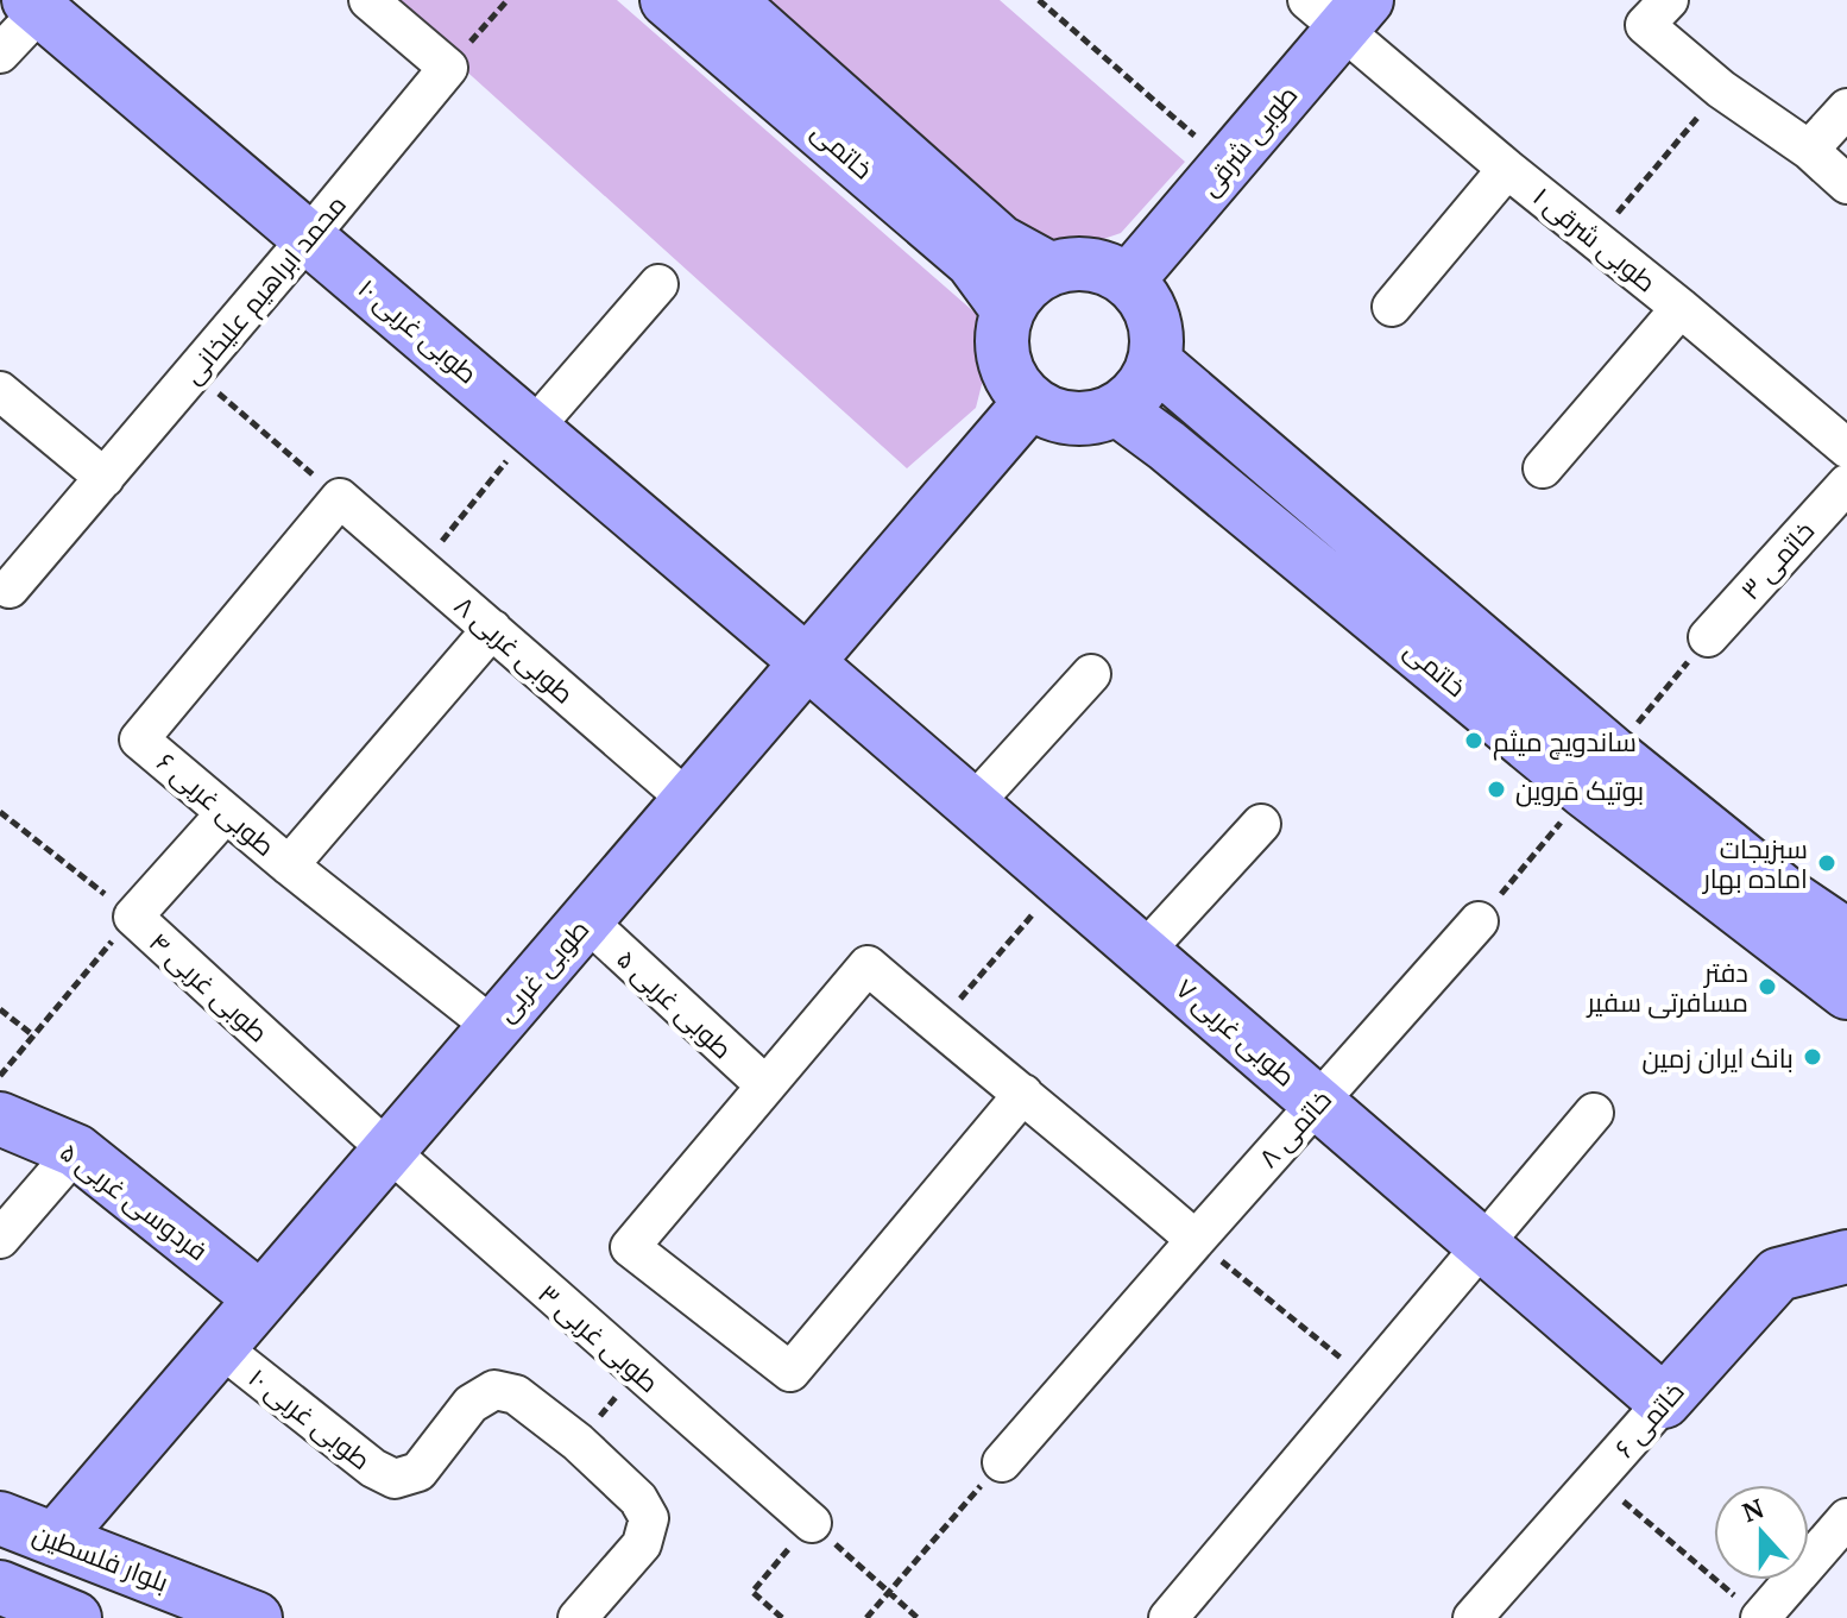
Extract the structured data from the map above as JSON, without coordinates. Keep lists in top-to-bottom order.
{
  "streets": {
    "street": [
      "طوبی شرقی",
      "خاتمی",
      "طوبی شرقی ۱",
      "محمد ابراهیم علیخانی",
      "طوبی غربی ۱۰",
      "خاتمی ۳",
      "طوبی غربی ۸",
      "طوبی غربی ۶",
      "طوبی غربی",
      "طوبی غربی ۴",
      "طوبی غربی ۵",
      "طوبی غربی ۷",
      "خاتمی ۸",
      "فردوسی غربی ۵",
      "طوبی غربی ۳",
      "خاتمی ۶",
      "بلوار فلسطین"
    ]
  },
  "crossings": [
    ["طوبی شرقی", "خاتمی"],
    ["طوبی شرقی", "طوبی شرقی ۱"],
    ["طوبی شرقی", "طوبی غربی"],
    ["خاتمی", "طوبی غربی"],
    ["محمد ابراهیم علیخانی", "طوبی غربی ۱۰"],
    ["طوبی غربی ۱۰", "طوبی غربی"],
    ["طوبی غربی ۱۰", "طوبی غربی ۷"],
    ["طوبی غربی ۸", "طوبی غربی ۶"],
    ["طوبی غربی ۸", "طوبی غربی"],
    ["طوبی غربی ۶", "طوبی غربی"],
    ["طوبی غربی ۶", "طوبی غربی ۴"],
    ["طوبی غربی", "طوبی غربی ۴"],
    ["طوبی غربی", "طوبی غربی ۵"],
    ["طوبی غربی", "طوبی غربی ۷"],
    ["طوبی غربی", "فردوسی غربی ۵"],
    ["طوبی غربی", "طوبی غربی ۳"],
    ["طوبی غربی", "بلوار فلسطین"],
    ["طوبی غربی ۴", "طوبی غربی ۳"],
    ["طوبی غربی ۷", "خاتمی ۸"],
    ["طوبی غربی ۷", "خاتمی ۶"]
  ],
  "places": [
    "ساندویچ میثم",
    "بوتیک مَروین",
    "سبزیجات اماده بهار",
    "دفتر مسافرتی سفیر",
    "بانک ایران زمین"
  ],
  "north": "top"
}
